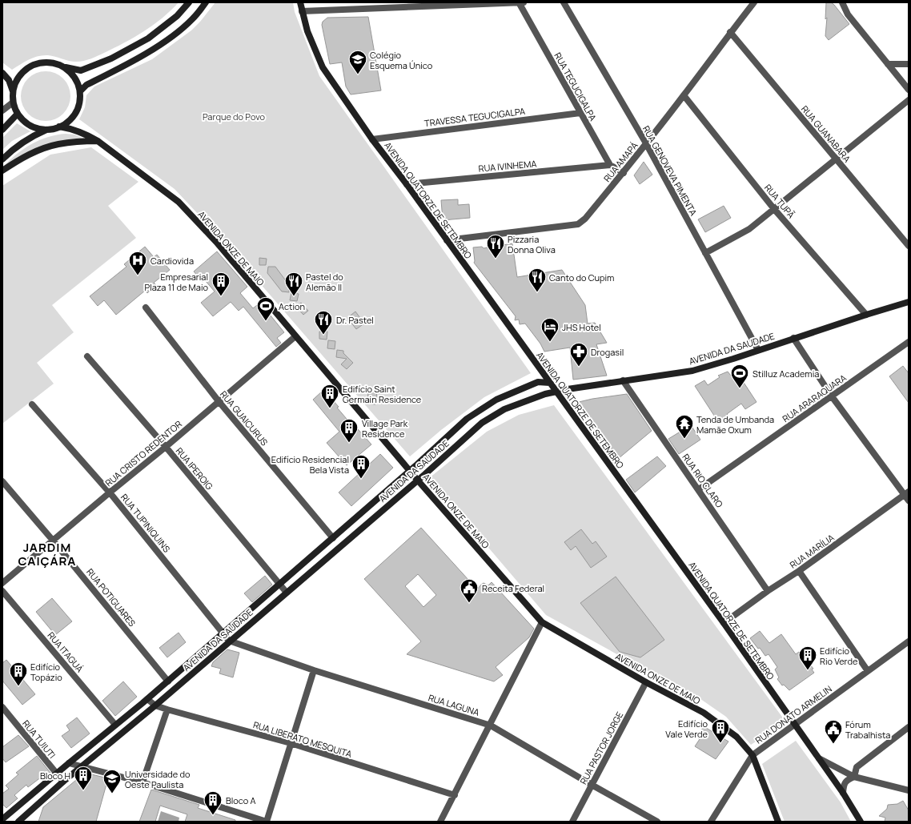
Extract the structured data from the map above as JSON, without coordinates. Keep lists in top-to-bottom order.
{
  "streets": {
    "street": [
      "RUA TEGUCIGALPA",
      "TRAVESSA TEGUCIGALPA",
      "RUA GUANABARA",
      "RUA AMAPÁ",
      "RUA IVINHEMA",
      "RUA GENOVEVA PIMENTA",
      "AVENIDA QUATORZE DE SETEMBRO",
      "RUA TUPÃ",
      "AVENIDA ONZE DE MAIO",
      "AVENIDA DA SAUDADE",
      "RUA ARARAQUARA",
      "RUA GUAICURUS",
      "RUA CRISTO REDENTOR",
      "RUA IPEROIG",
      "RUA RIO CLARO",
      "RUA TUPINIQUINS",
      "RUA MARÍLIA",
      "RUA POTIGUARES",
      "RUA ITAGUÁ",
      "RUA LAGUNA",
      "RUA DONATO ARMELIN",
      "RUA TUIUTI",
      "RUA LIBERATO MESQUITA",
      "RUA PASTOR JORGE"
    ]
  },
  "crossings": [
    ["RUA TEGUCIGALPA", "TRAVESSA TEGUCIGALPA"],
    ["RUA TEGUCIGALPA", "RUA AMAPÁ"],
    ["RUA TEGUCIGALPA", "RUA IVINHEMA"],
    ["TRAVESSA TEGUCIGALPA", "AVENIDA QUATORZE DE SETEMBRO"],
    ["RUA GUANABARA", "RUA AMAPÁ"],
    ["RUA AMAPÁ", "RUA GENOVEVA PIMENTA"],
    ["RUA AMAPÁ", "AVENIDA QUATORZE DE SETEMBRO"],
    ["RUA AMAPÁ", "RUA TUPÃ"],
    ["RUA IVINHEMA", "AVENIDA QUATORZE DE SETEMBRO"],
    ["RUA GENOVEVA PIMENTA", "AVENIDA DA SAUDADE"],
    ["AVENIDA QUATORZE DE SETEMBRO", "AVENIDA DA SAUDADE"],
    ["AVENIDA QUATORZE DE SETEMBRO", "RUA MARÍLIA"],
    ["AVENIDA QUATORZE DE SETEMBRO", "RUA DONATO ARMELIN"],
    ["RUA TUPÃ", "AVENIDA DA SAUDADE"],
    ["AVENIDA ONZE DE MAIO", "AVENIDA DA SAUDADE"],
    ["AVENIDA ONZE DE MAIO", "RUA CRISTO REDENTOR"],
    ["AVENIDA ONZE DE MAIO", "RUA DONATO ARMELIN"],
    ["AVENIDA ONZE DE MAIO", "RUA PASTOR JORGE"],
    ["AVENIDA DA SAUDADE", "RUA GUAICURUS"],
    ["AVENIDA DA SAUDADE", "RUA IPEROIG"],
    ["AVENIDA DA SAUDADE", "RUA RIO CLARO"],
    ["AVENIDA DA SAUDADE", "RUA TUPINIQUINS"],
    ["AVENIDA DA SAUDADE", "RUA POTIGUARES"],
    ["AVENIDA DA SAUDADE", "RUA ITAGUÁ"],
    ["AVENIDA DA SAUDADE", "RUA LAGUNA"],
    ["AVENIDA DA SAUDADE", "RUA TUIUTI"],
    ["AVENIDA DA SAUDADE", "RUA LIBERATO MESQUITA"],
    ["RUA ARARAQUARA", "RUA RIO CLARO"],
    ["RUA GUAICURUS", "RUA CRISTO REDENTOR"],
    ["RUA CRISTO REDENTOR", "RUA IPEROIG"],
    ["RUA CRISTO REDENTOR", "RUA TUPINIQUINS"],
    ["RUA CRISTO REDENTOR", "RUA POTIGUARES"],
    ["RUA RIO CLARO", "RUA MARÍLIA"],
    ["RUA TUPINIQUINS", "RUA LAGUNA"],
    ["RUA LAGUNA", "RUA PASTOR JORGE"]
  ],
  "districts": ["JARDIM CAIÇÁRA"],
  "parks": ["Parque do Povo"],
  "places": {
    "school or university": ["Colégio Esquema Único", "Universidade do Oeste Paulista"],
    "restaurant": [
      "Pizzaria Donna Oliva",
      "Canto do Cupim",
      "Pastel do Alemão II",
      "Dr. Pastel"
    ],
    "hospital": ["Cardiovida"],
    "building": [
      "Empresarial Plaza 11 de Maio",
      "Edifício Saint Germain Residence",
      "Village Park Residence",
      "Edifício Residencial Bela Vista",
      "Edifício Rio Verde",
      "Edifício Topázio",
      "Edifício Vale Verde",
      "Bloco H",
      "Bloco A"
    ],
    "sports": ["Action", "Stilluz Academia"],
    "hotel": ["JHS Hotel"],
    "pharmacy": ["Drogasil"],
    "temple": ["Tenda de Umbanda Mamãe Oxum"],
    "public building": ["Receita Federal", "Fórum Trabalhista"]
  }
}
